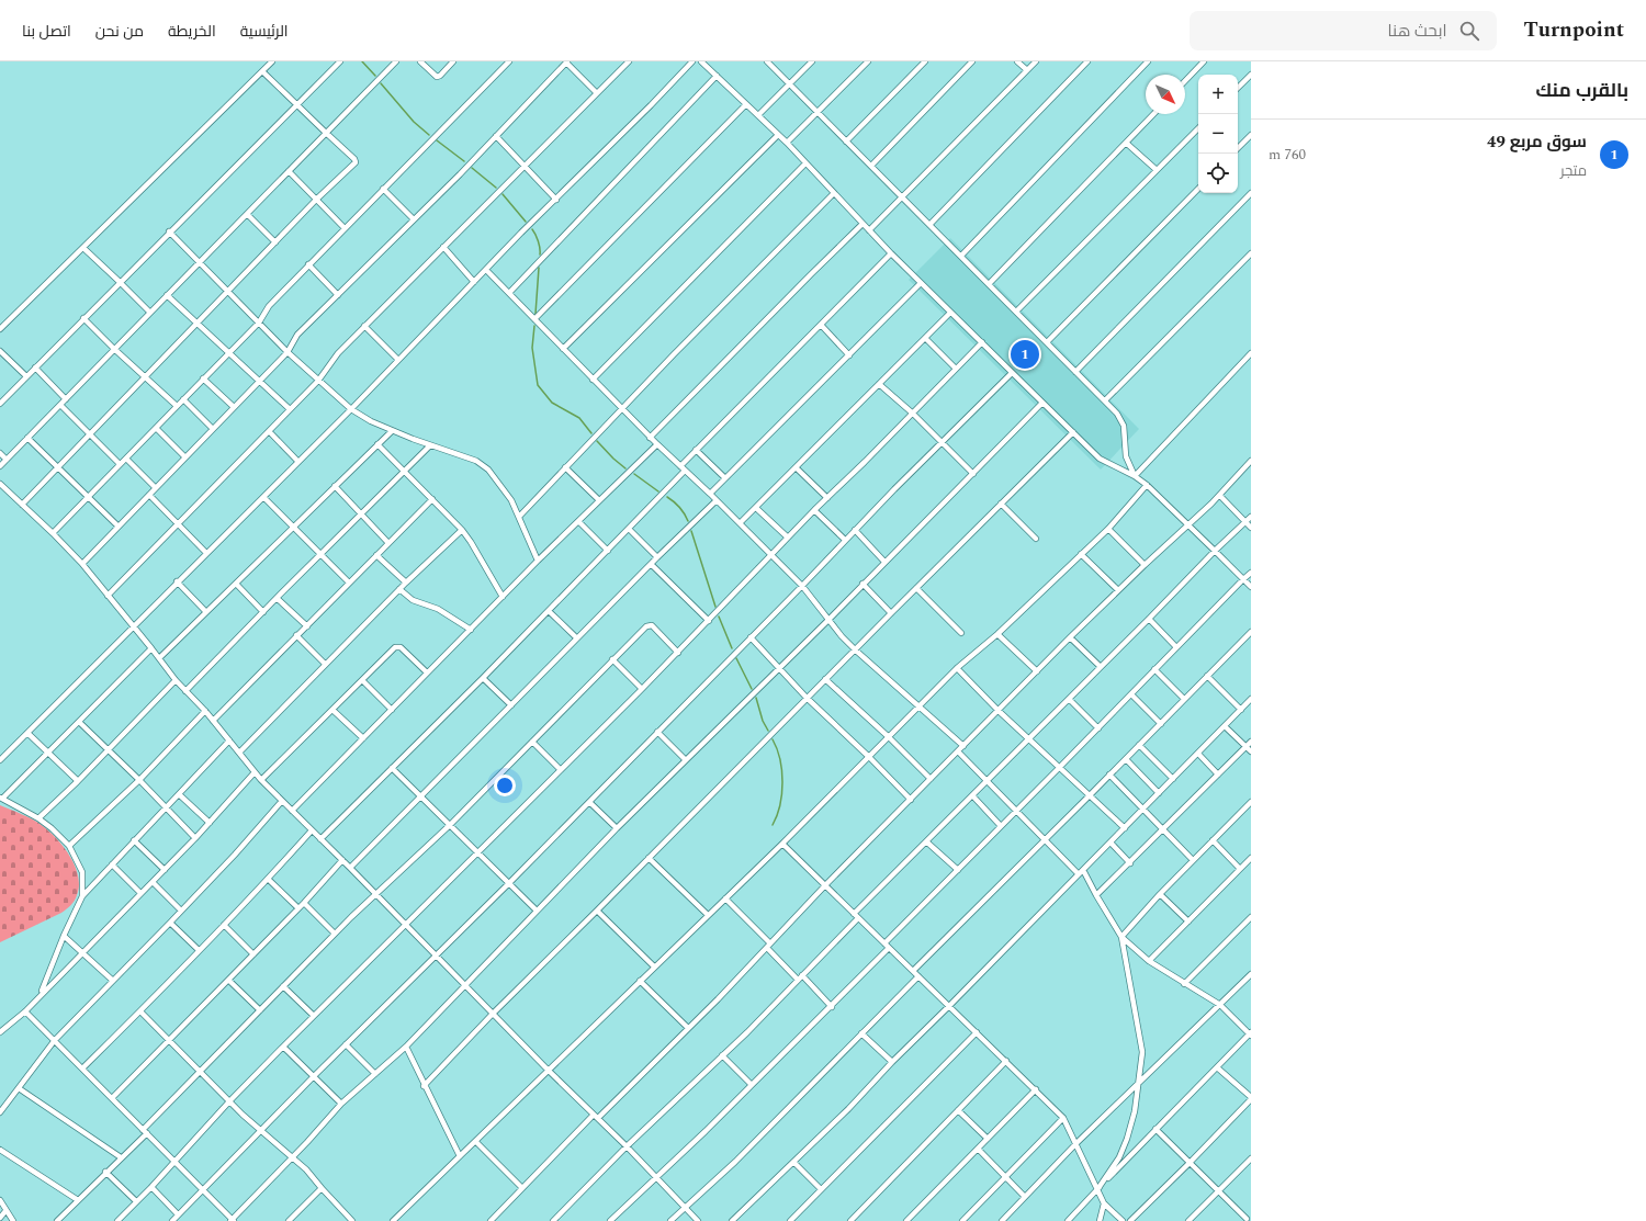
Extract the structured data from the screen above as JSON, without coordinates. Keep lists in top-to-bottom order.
{
  "north": "bottom right",
  "page": {
    "header": "Turnpoint",
    "search": "ابحث هنا",
    "nav": [
      "الرئيسية",
      "الخريطة",
      "من نحن",
      "اتصل بنا"
    ],
    "heading": "بالقرب منك",
    "map_buttons": ["+", "−"],
    "list": [
      {
        "mark": "1",
        "name": "سوق مربع 49",
        "note": "متجر",
        "value": "760 m"
      }
    ],
    "pins": "1"
  }
}
